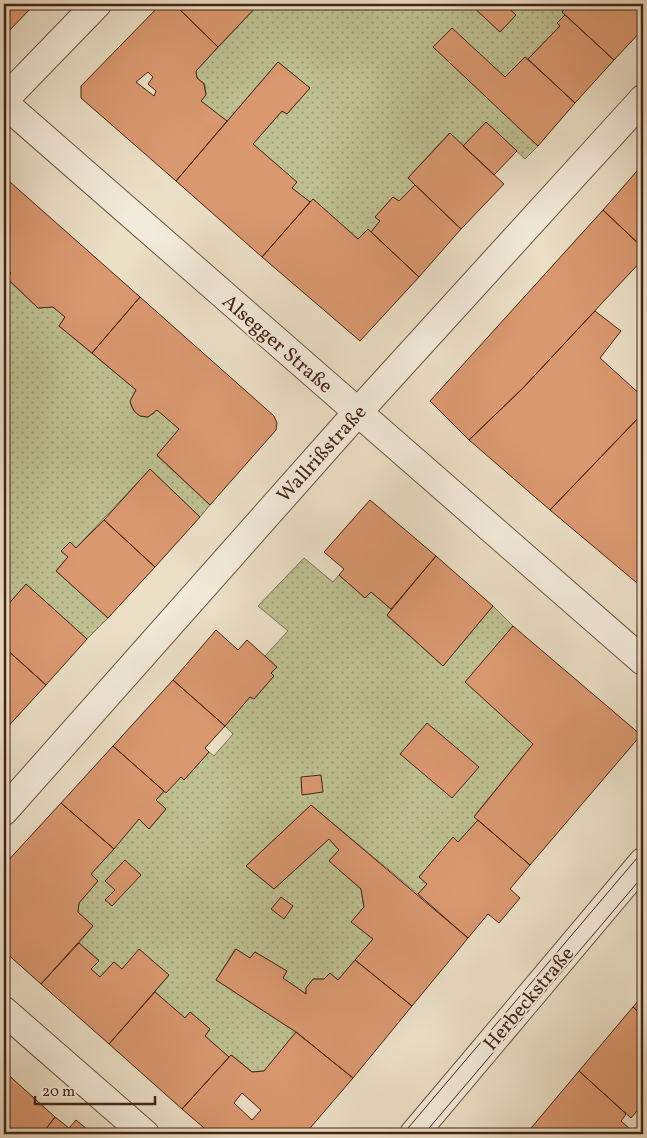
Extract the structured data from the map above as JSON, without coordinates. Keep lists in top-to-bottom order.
{
  "streets": {
    "street": ["Alsegger Straße", "Wallrißstraße", "Herbeckstraße"]
  },
  "crossings": [
    ["Alsegger Straße", "Wallrißstraße"]
  ],
  "scale_bar": "20 m"
}
